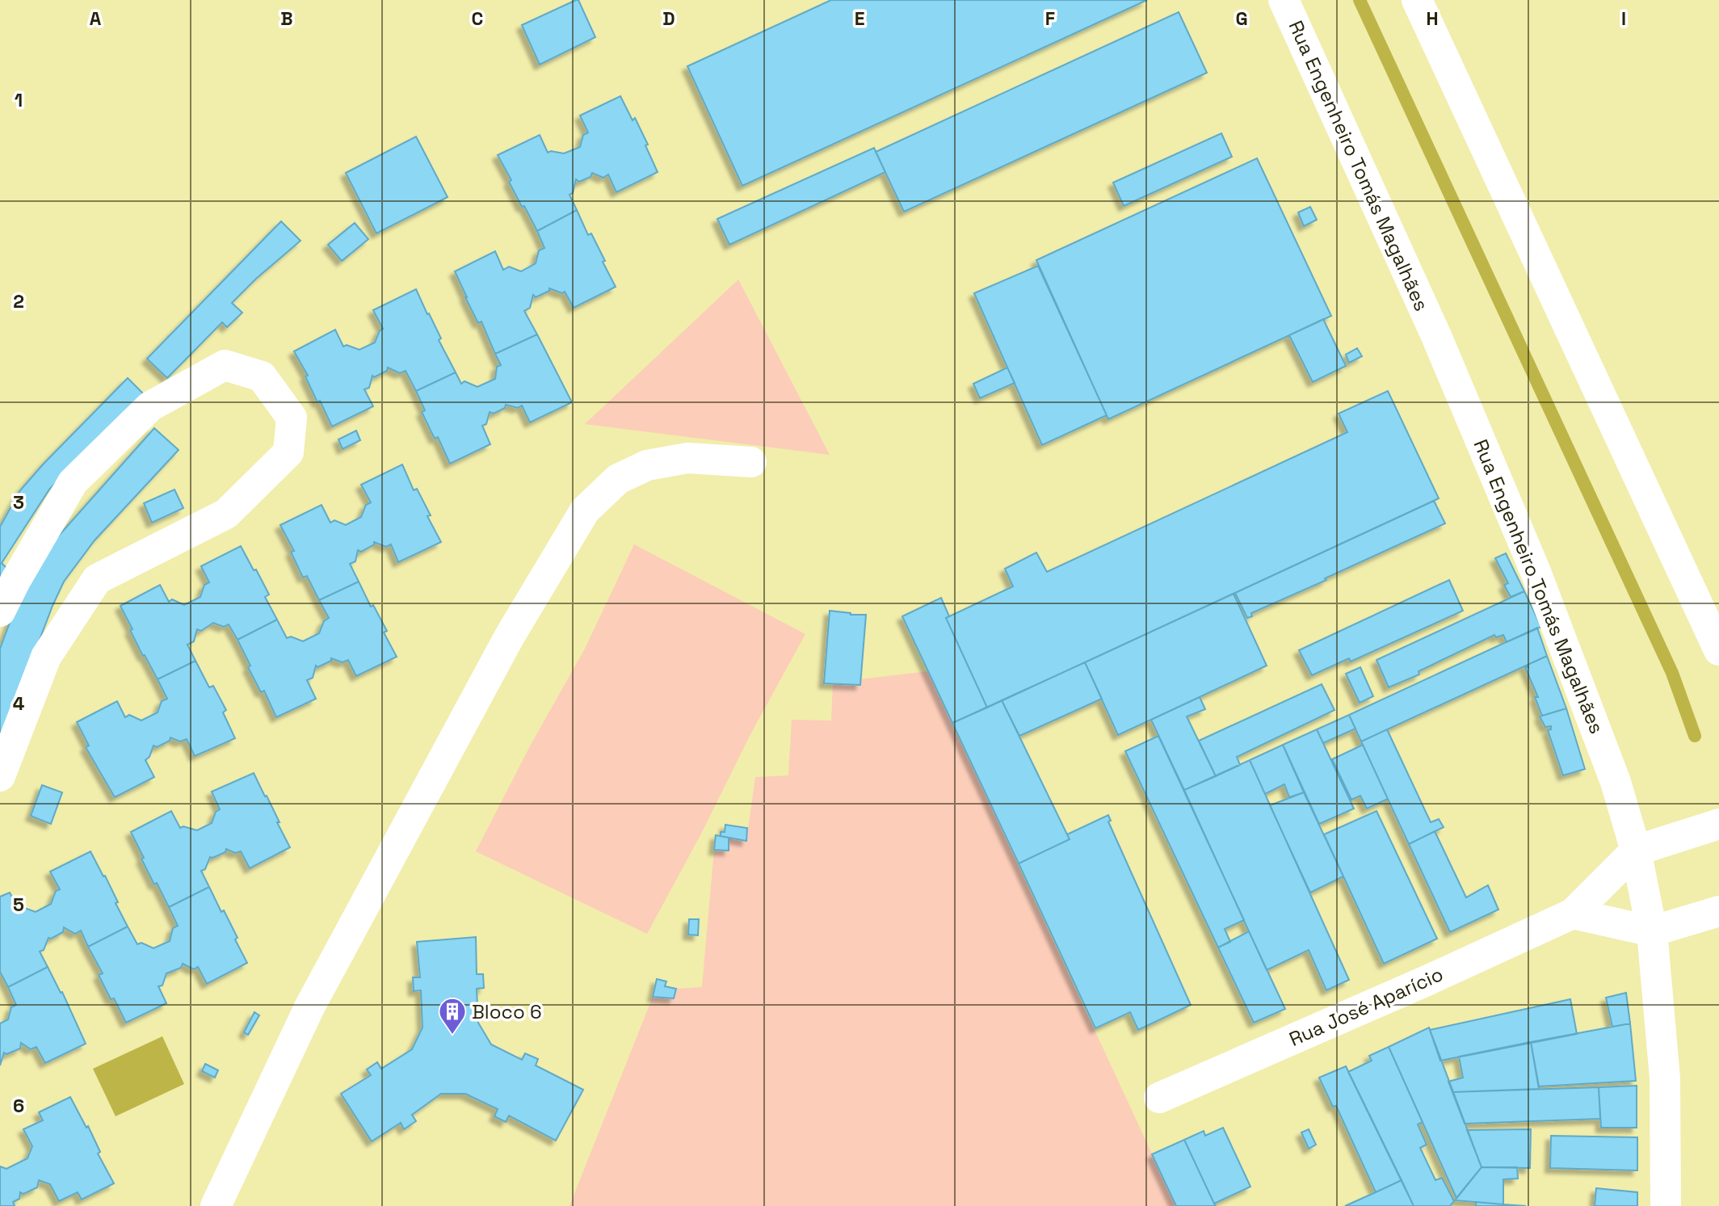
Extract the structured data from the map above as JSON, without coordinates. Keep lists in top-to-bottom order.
{
  "streets": {
    "street": ["Rua Engenheiro Tomás Magalhães", "Rua José Aparício"]
  },
  "crossings": [
    ["Rua Engenheiro Tomás Magalhães", "Rua José Aparício"]
  ],
  "places": {
    "building": ["Bloco 6"]
  },
  "grid": {
    "columns": [
      "A",
      "B",
      "C",
      "D",
      "E",
      "F",
      "G",
      "H",
      "I"
    ],
    "rows": [
      "1",
      "2",
      "3",
      "4",
      "5",
      "6"
    ]
  }
}
